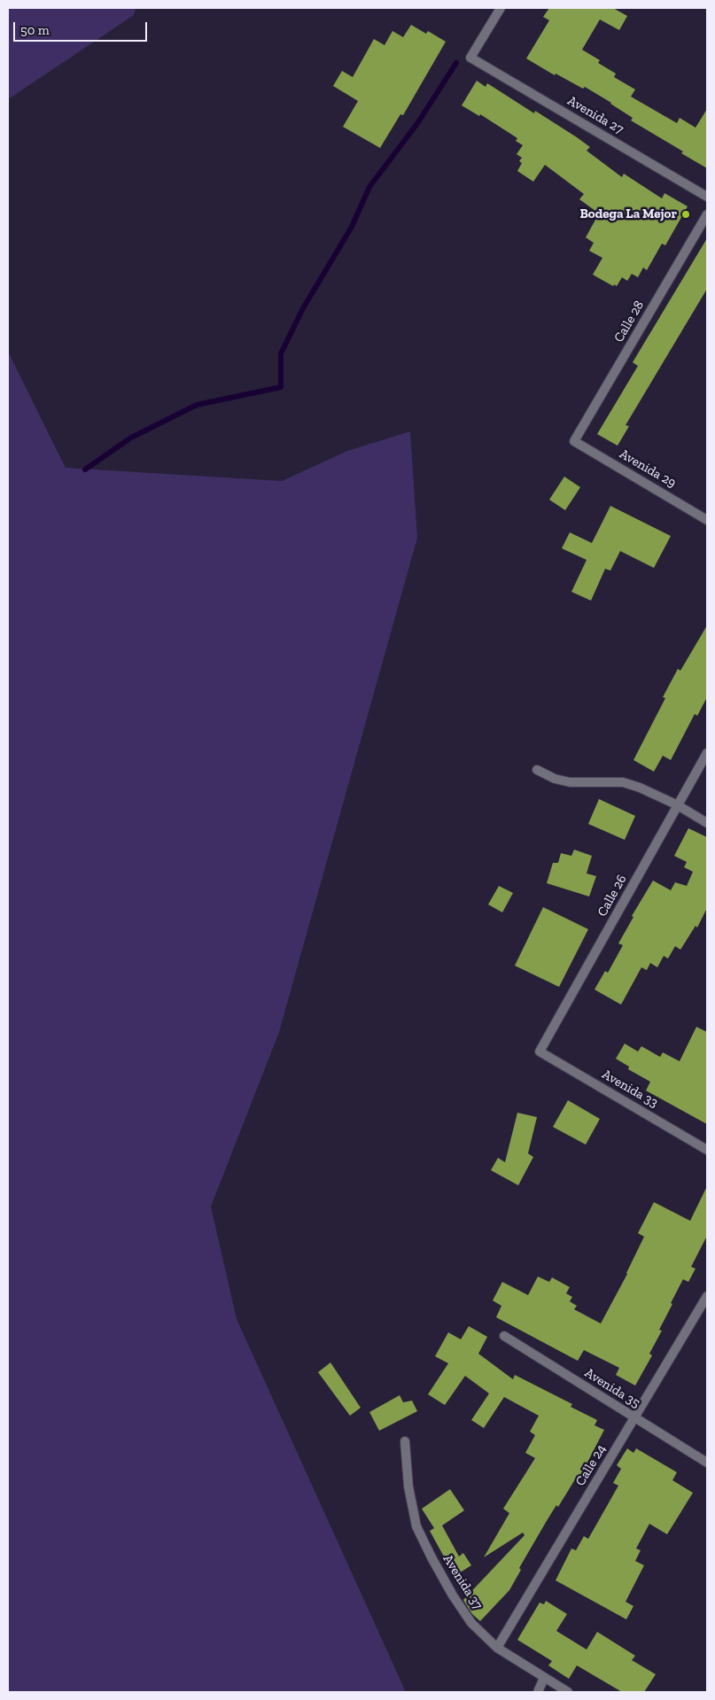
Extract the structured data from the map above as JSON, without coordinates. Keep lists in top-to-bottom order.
{
  "streets": {
    "street": [
      "Avenida 27",
      "Calle 28",
      "Avenida 29",
      "Calle 26",
      "Avenida 33",
      "Avenida 35",
      "Calle 24",
      "Avenida 37"
    ]
  },
  "crossings": [
    ["Calle 28", "Avenida 29"],
    ["Calle 26", "Avenida 33"],
    ["Avenida 35", "Calle 24"],
    ["Calle 24", "Avenida 37"]
  ],
  "places": ["Bodega La Mejor"],
  "scale_bar": "50 m"
}
